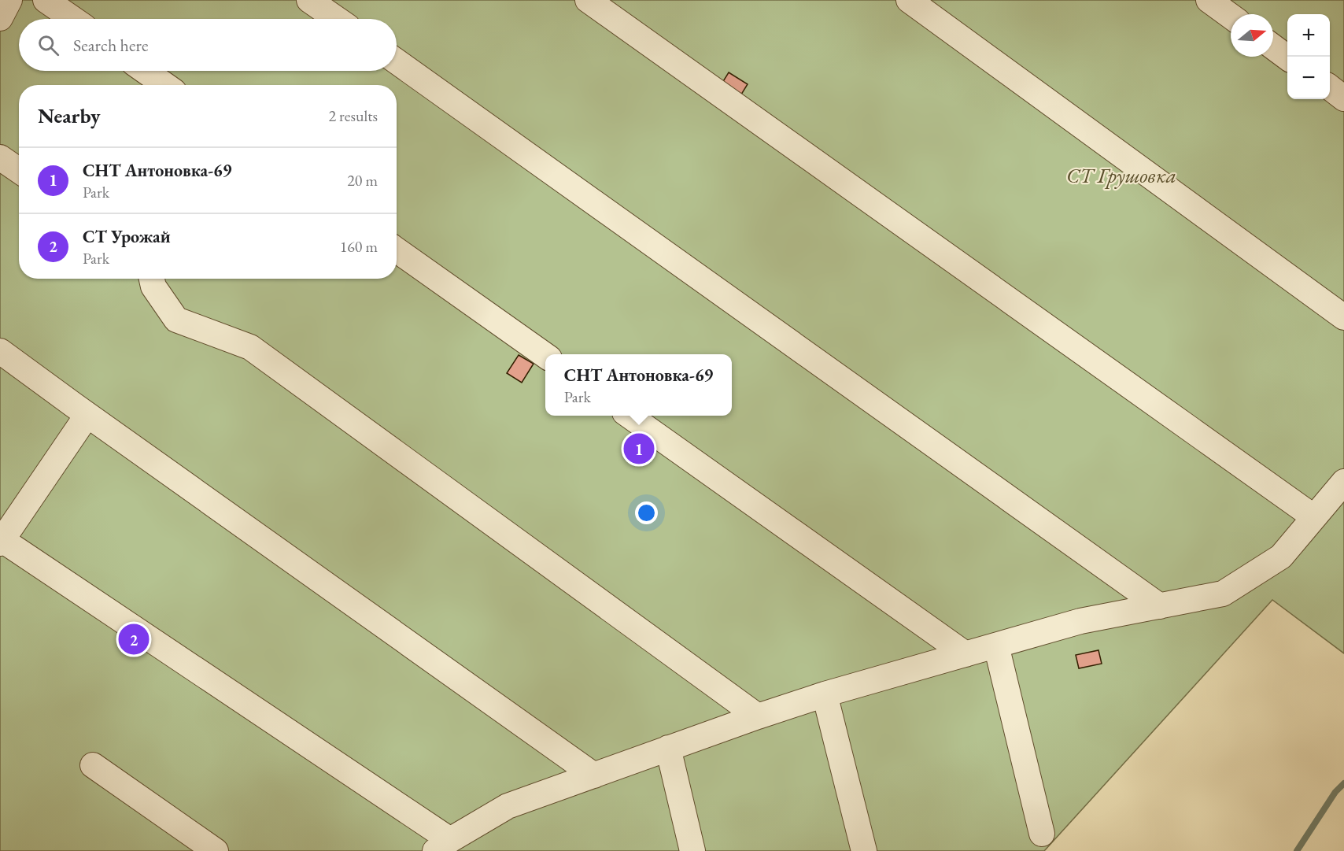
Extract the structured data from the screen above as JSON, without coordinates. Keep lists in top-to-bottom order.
{
  "parks": ["СТ Грушовка"],
  "north": "right",
  "page": {
    "map_buttons": ["+", "−"],
    "search": "Search here",
    "heading": ["Nearby", "2 results"],
    "list": [
      {
        "mark": "1",
        "name": "СНТ Антоновка-69",
        "note": "Park",
        "value": "20 m"
      },
      {
        "mark": "2",
        "name": "СТ Урожай",
        "note": "Park",
        "value": "160 m"
      }
    ],
    "popup": ["СНТ Антоновка-69", "Park"],
    "pins": ["1", "2"]
  }
}
